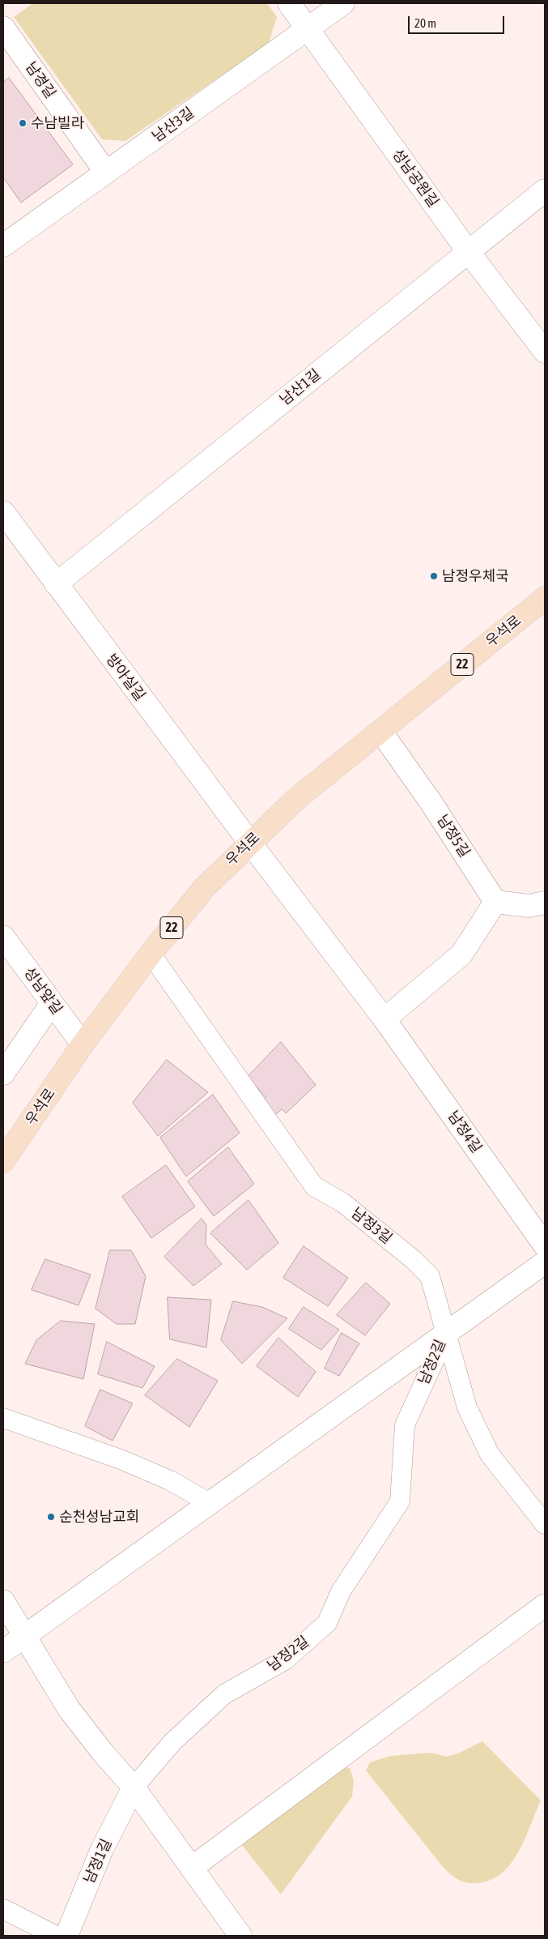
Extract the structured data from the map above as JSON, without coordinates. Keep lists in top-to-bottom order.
{
  "streets": {
    "main road": ["우석로", "22"],
    "street": [
      "남경길",
      "남산3길",
      "성남공원길",
      "남산1길",
      "방아실길",
      "남정5길",
      "성남앞길",
      "남정4길",
      "남정2길",
      "남정1길"
    ],
    "lane": ["남정3길"]
  },
  "crossings": [
    ["남경길", "남산3길"],
    ["남산3길", "성남공원길"],
    ["성남공원길", "남산1길"],
    ["남산1길", "방아실길"],
    ["우석로", "방아실길"],
    ["우석로", "남정5길"],
    ["우석로", "성남앞길"],
    ["우석로", "남정4길"],
    ["우석로", "남정3길"],
    ["방아실길", "남정4길"],
    ["남정3길", "남정2길"],
    ["남정2길", "남정1길"]
  ],
  "places": ["수남빌라", "남정우체국", "순천성남교회"],
  "scale_bar": "20 m"
}
